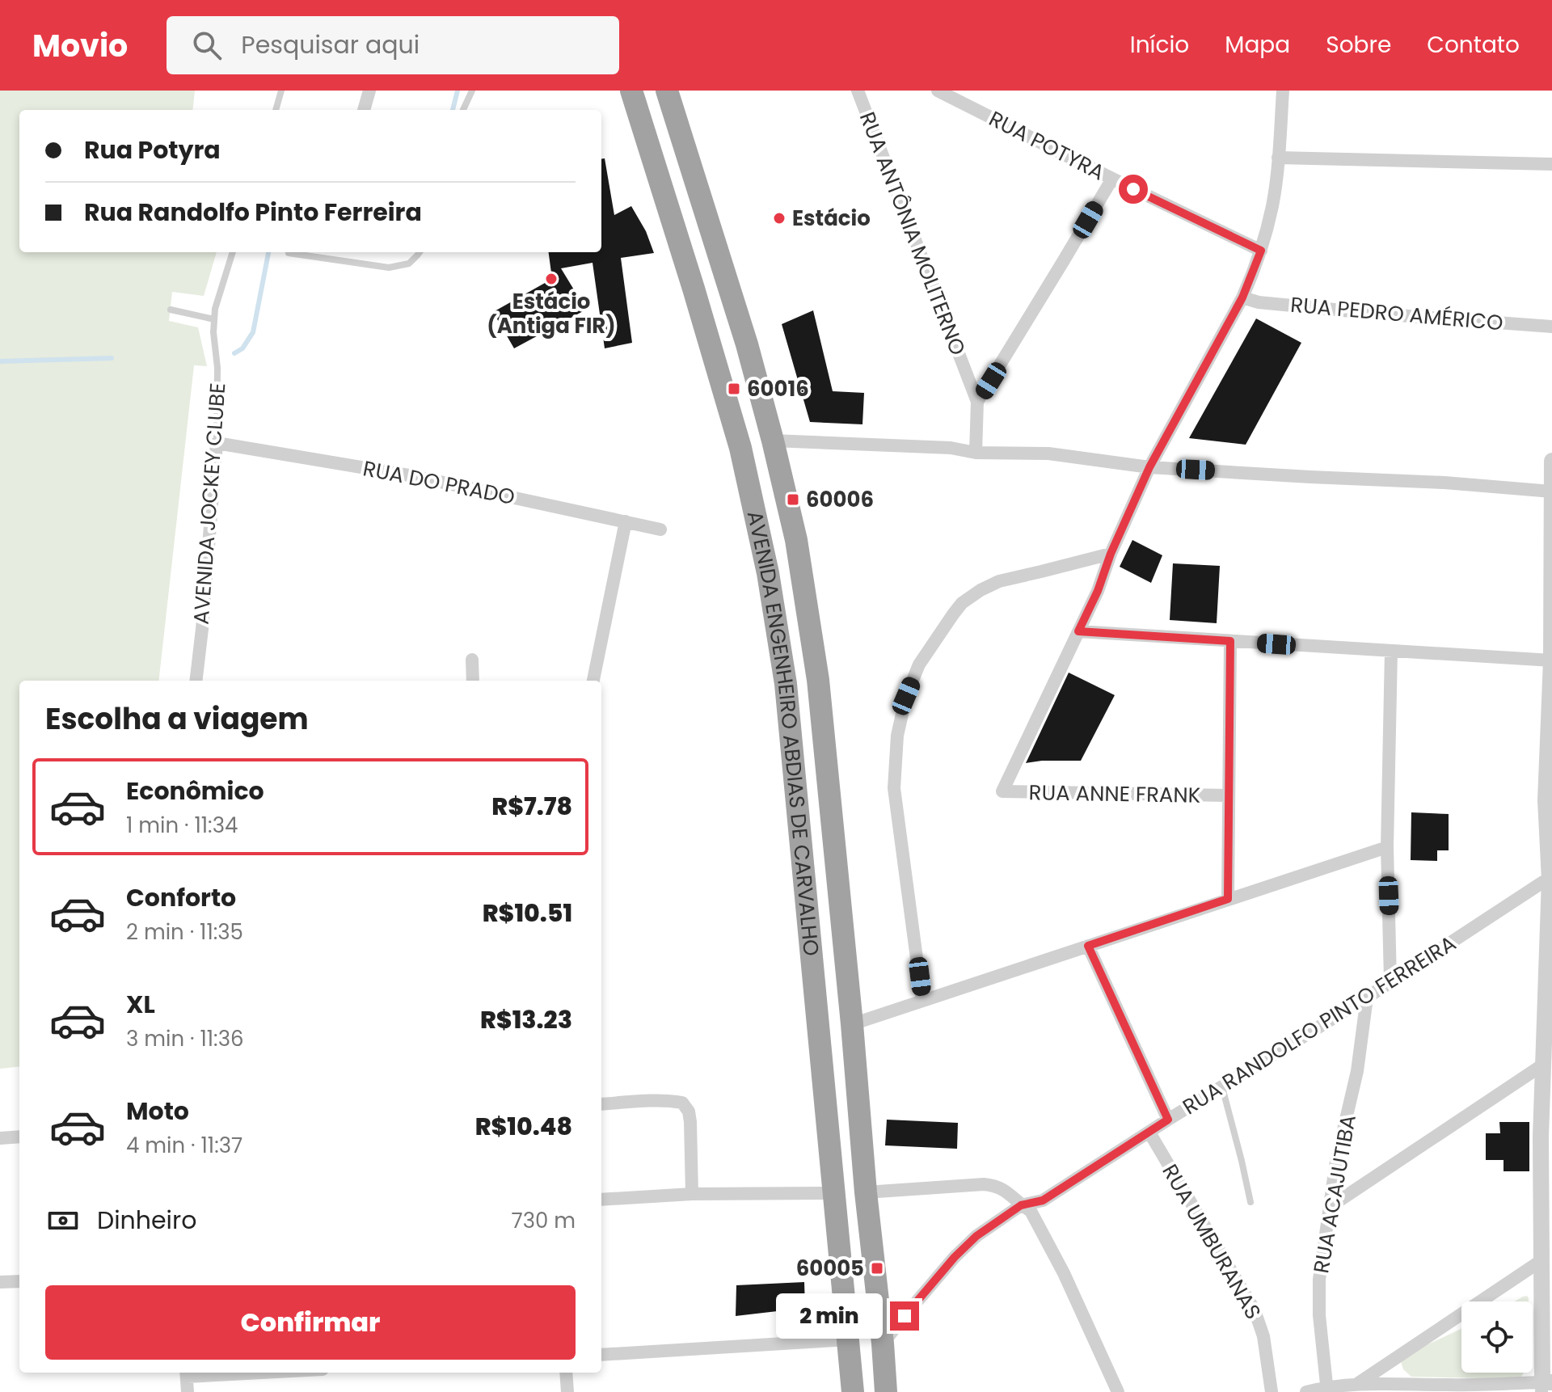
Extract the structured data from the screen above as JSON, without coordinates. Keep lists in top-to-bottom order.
{
  "streets": {
    "highway": ["AVENIDA ENGENHEIRO ABDIAS DE CARVALHO"],
    "street": [
      "RUA POTYRA",
      "RUA ANTÔNIA MOLITERNO",
      "RUA PEDRO AMÉRICO",
      "RUA DO PRADO",
      "AVENIDA JOCKEY CLUBE",
      "RUA ANNE FRANK",
      "RUA RANDOLFO PINTO FERREIRA",
      "RUA ACAJUTIBA",
      "RUA UMBURANAS"
    ]
  },
  "crossings": [
    ["RUA DO PRADO", "AVENIDA JOCKEY CLUBE"],
    ["AVENIDA ENGENHEIRO ABDIAS DE CARVALHO", "RUA RANDOLFO PINTO FERREIRA"],
    ["RUA RANDOLFO PINTO FERREIRA", "RUA ACAJUTIBA"],
    ["RUA RANDOLFO PINTO FERREIRA", "RUA UMBURANAS"]
  ],
  "places": {
    "other": ["Estácio", "Estácio (Antiga FIR)"],
    "transit": ["60016", "60006", "60005"]
  },
  "page": {
    "header": "Movio",
    "search": "Pesquisar aqui",
    "nav": [
      "Início",
      "Mapa",
      "Sobre",
      "Contato"
    ],
    "banner": ["Rua Potyra", "Rua Randolfo Pinto Ferreira"],
    "heading": "Escolha a viagem",
    "list": [
      {
        "name": "Econômico",
        "note": "1 min · 11:34",
        "value": "R$7.78"
      },
      {
        "name": "Conforto",
        "note": "2 min · 11:35",
        "value": "R$10.51"
      },
      {
        "name": "XL",
        "note": "3 min · 11:36",
        "value": "R$13.23"
      },
      {
        "name": "Moto",
        "note": "4 min · 11:37",
        "value": "R$10.48"
      }
    ],
    "pay": ["Dinheiro", "730 m"],
    "buttons": "Confirmar",
    "bubble": "2 min"
  }
}
